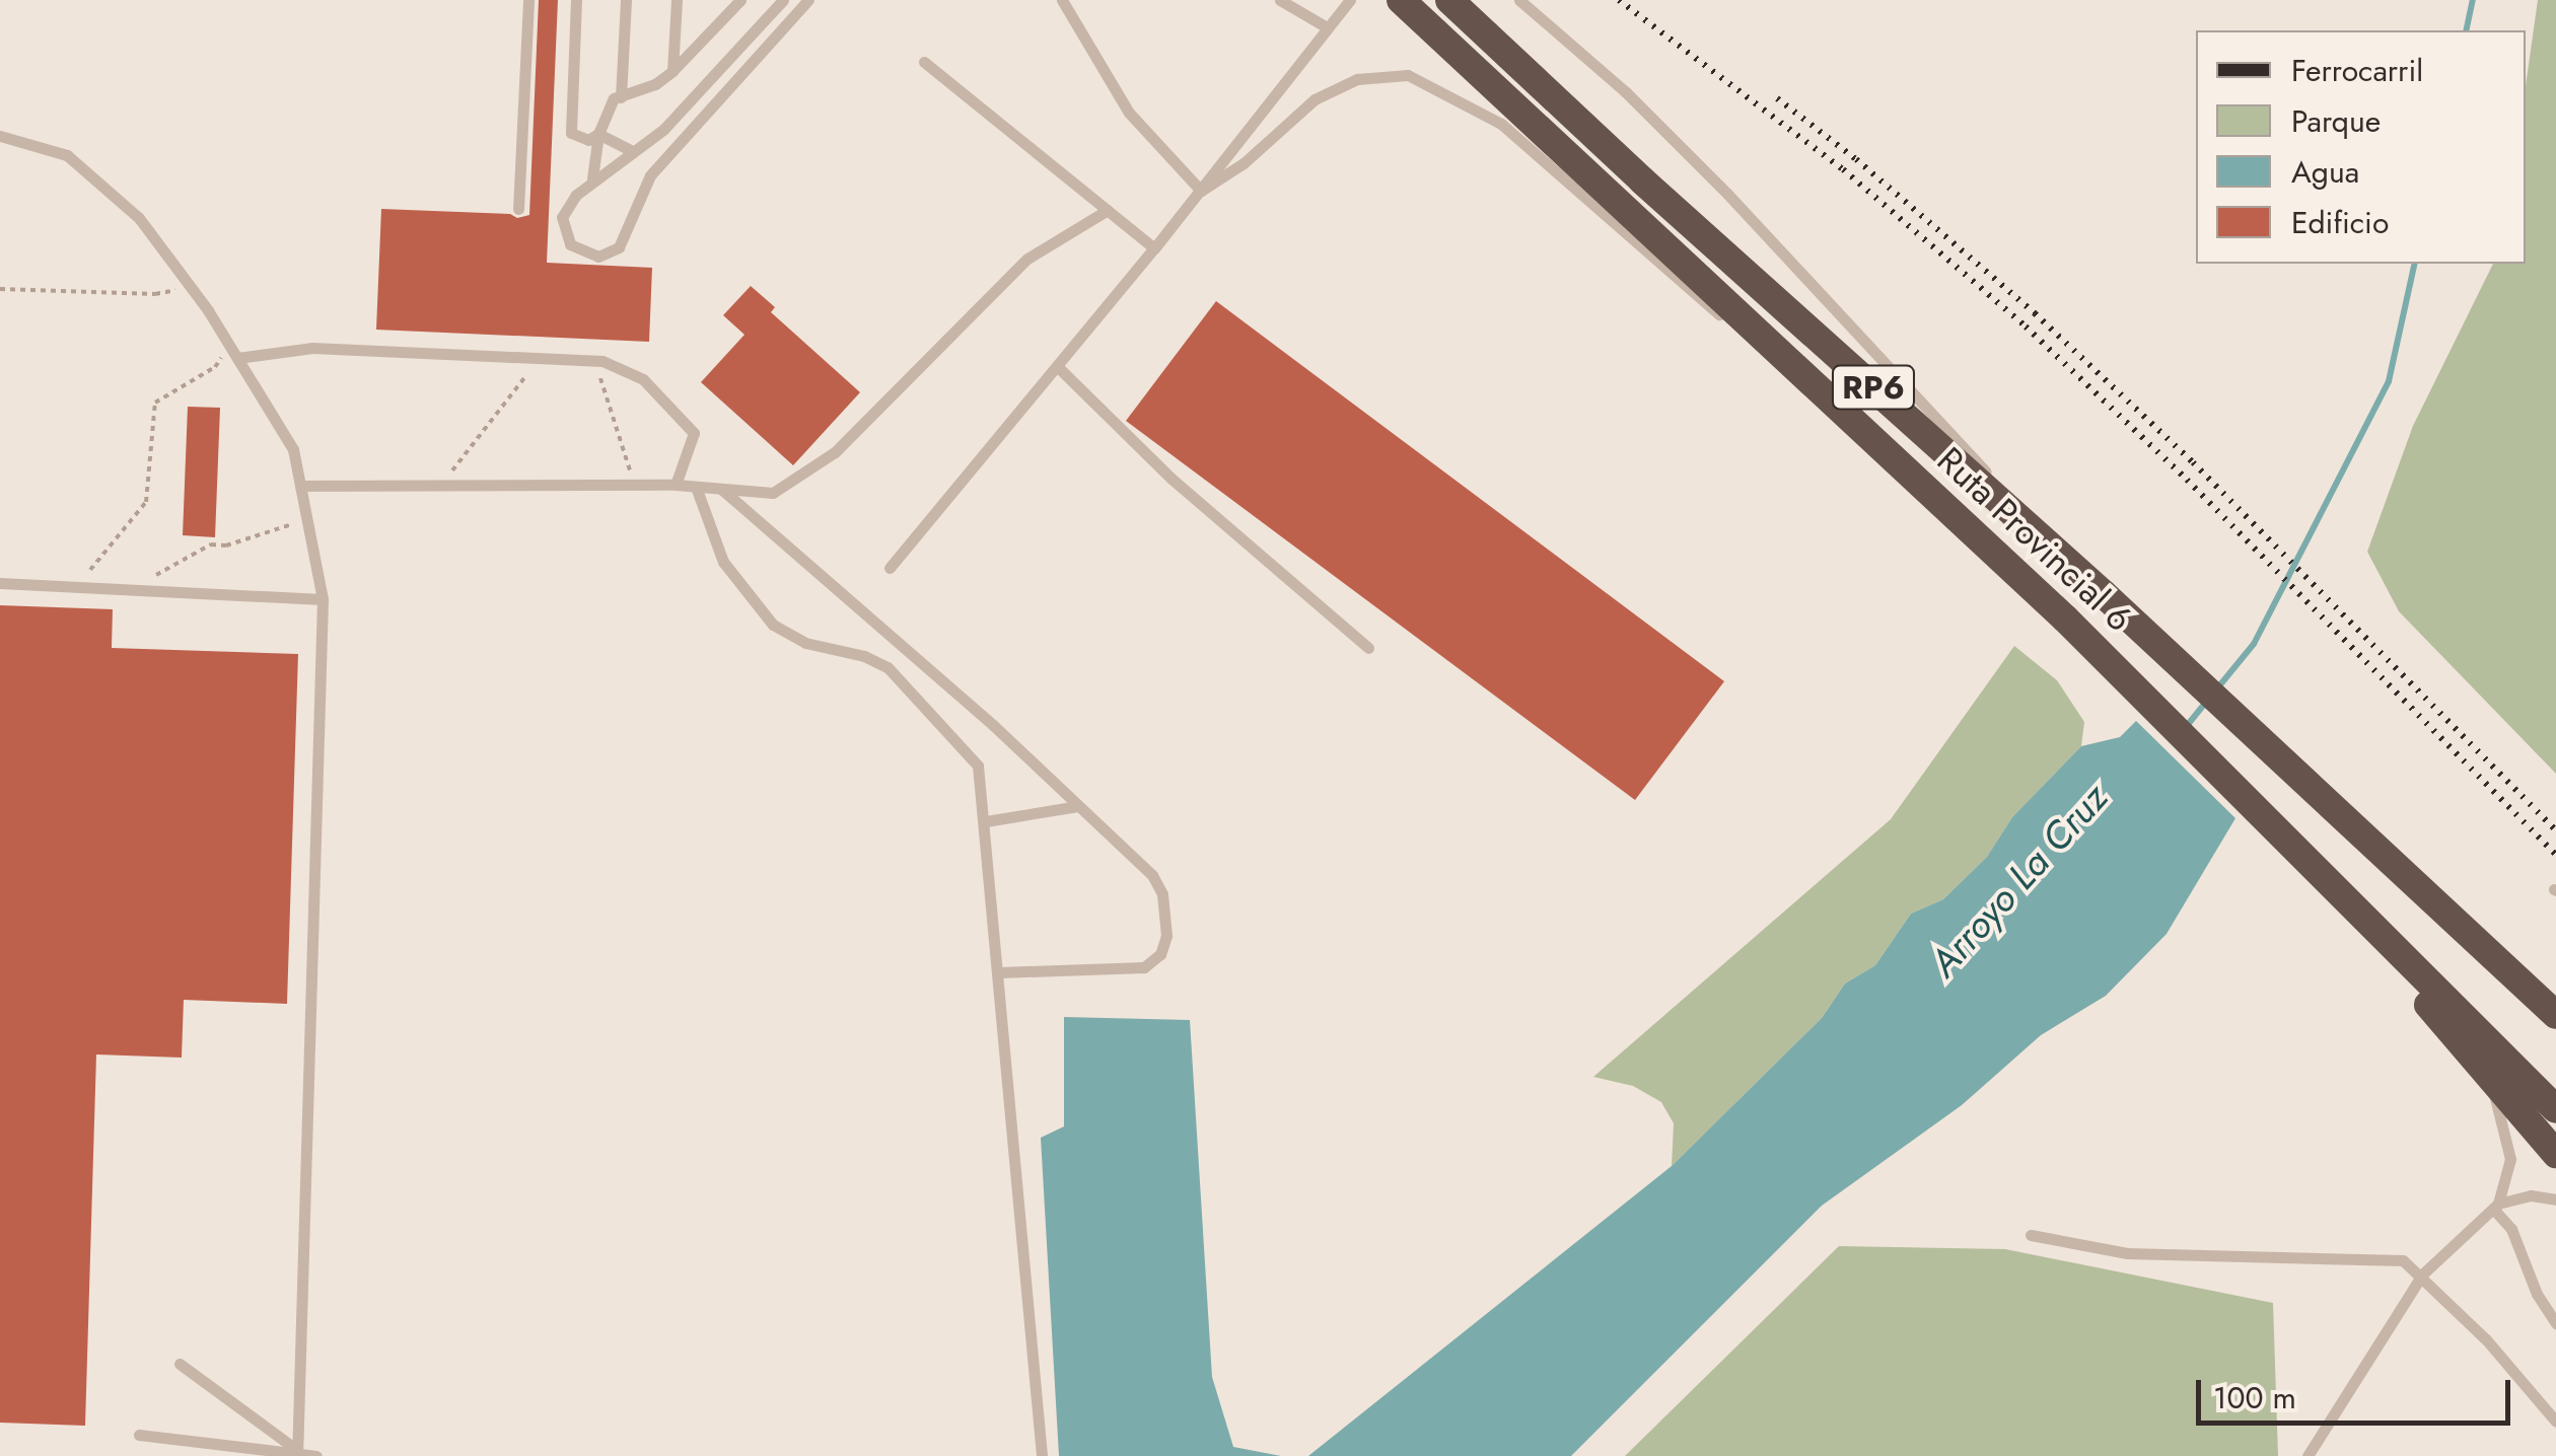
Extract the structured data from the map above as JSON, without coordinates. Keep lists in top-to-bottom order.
{
  "streets": {
    "highway": ["RP6", "Ruta Provincial 6"]
  },
  "water": ["Arroyo La Cruz"],
  "legend": [
    "Ferrocarril",
    "Parque",
    "Agua",
    "Edificio"
  ],
  "scale_bar": "100 m"
}
